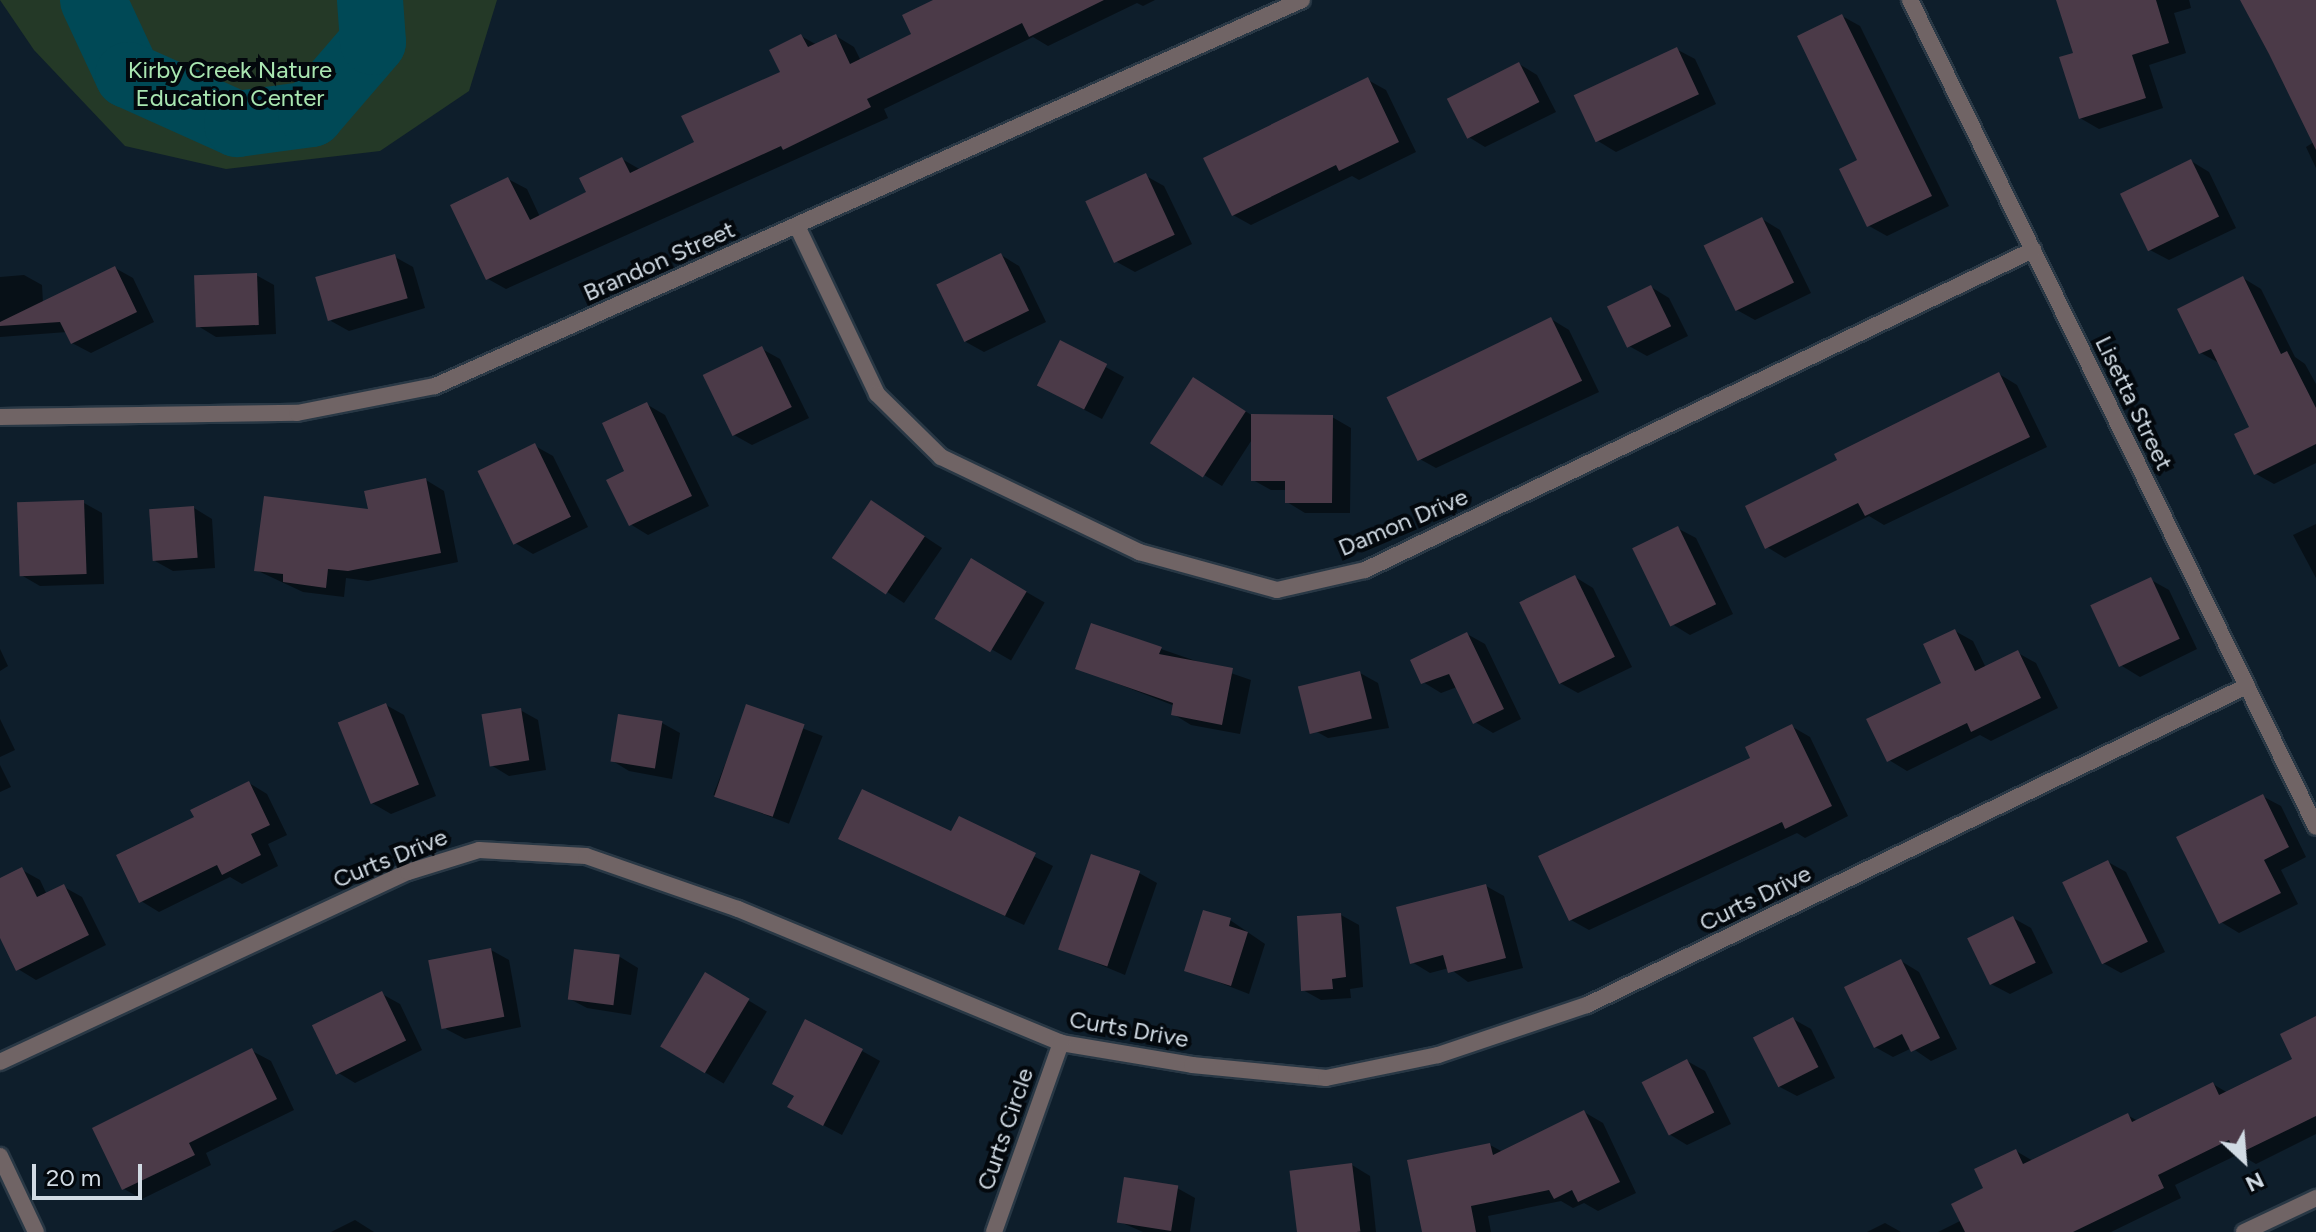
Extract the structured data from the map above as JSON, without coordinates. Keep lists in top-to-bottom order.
{
  "streets": {
    "street": [
      "Brandon Street",
      "Lisetta Street",
      "Damon Drive",
      "Curts Drive",
      "Curts Circle"
    ]
  },
  "crossings": [
    ["Brandon Street", "Damon Drive"],
    ["Lisetta Street", "Damon Drive"],
    ["Lisetta Street", "Curts Drive"],
    ["Curts Drive", "Curts Circle"]
  ],
  "parks": ["Kirby Creek Nature Education Center"],
  "scale_bar": "20 m",
  "north": "bottom right"
}
